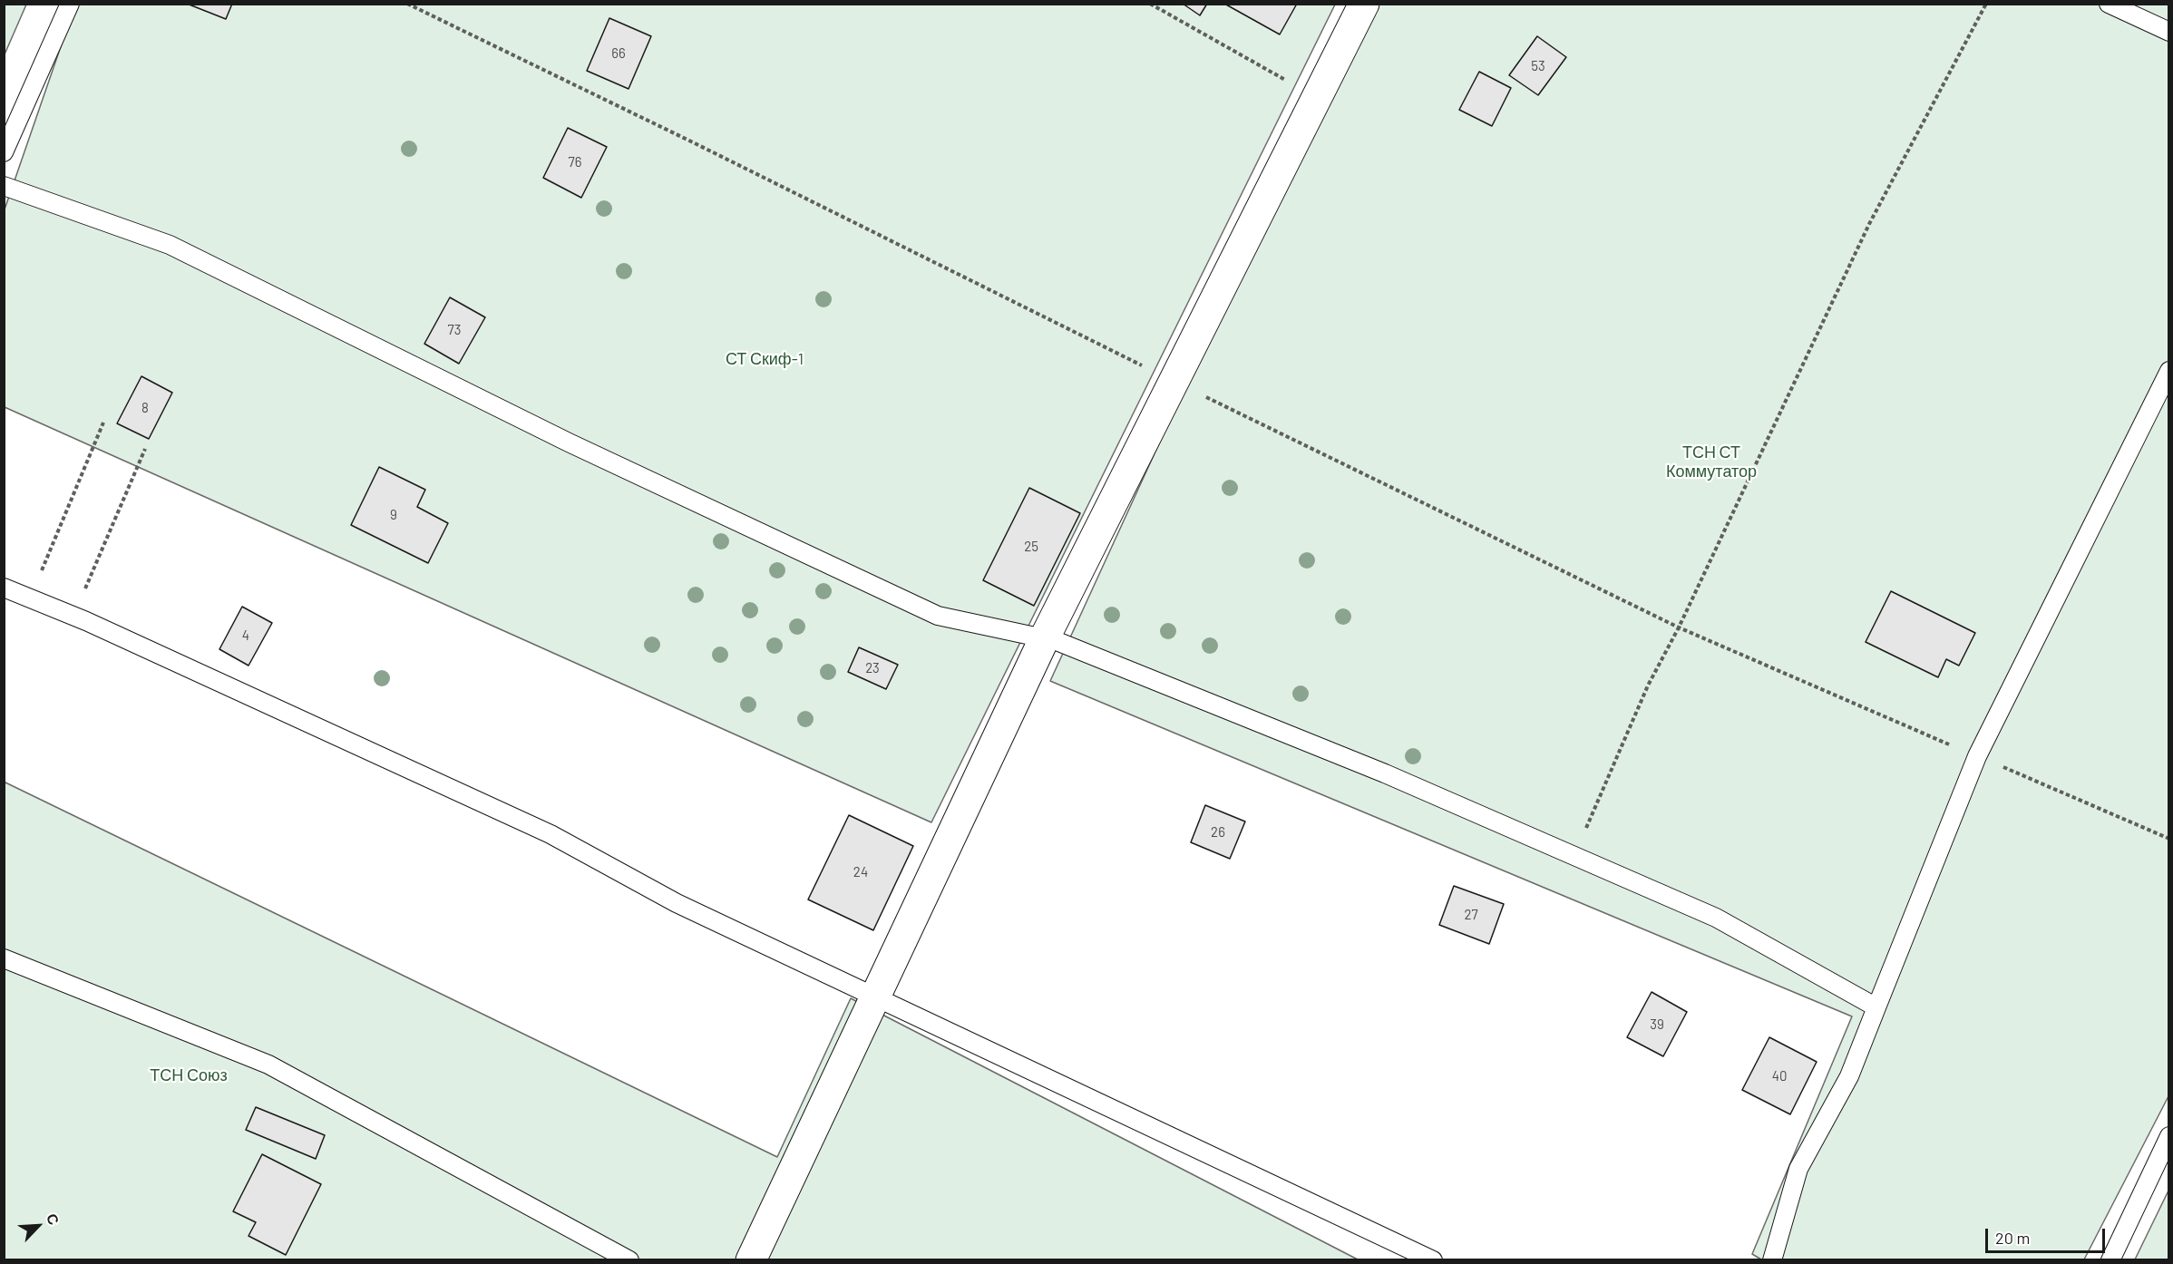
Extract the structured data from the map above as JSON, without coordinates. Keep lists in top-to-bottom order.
{
  "parks": ["СТ Скиф-1", "ТСН СТ Коммутатор", "ТСН Союз"],
  "house_numbers": [
    "66",
    "53",
    "76",
    "73",
    "8",
    "9",
    "25",
    "4",
    "23",
    "26",
    "24",
    "27",
    "39",
    "40"
  ],
  "scale_bar": "20 m",
  "north": "top right"
}
